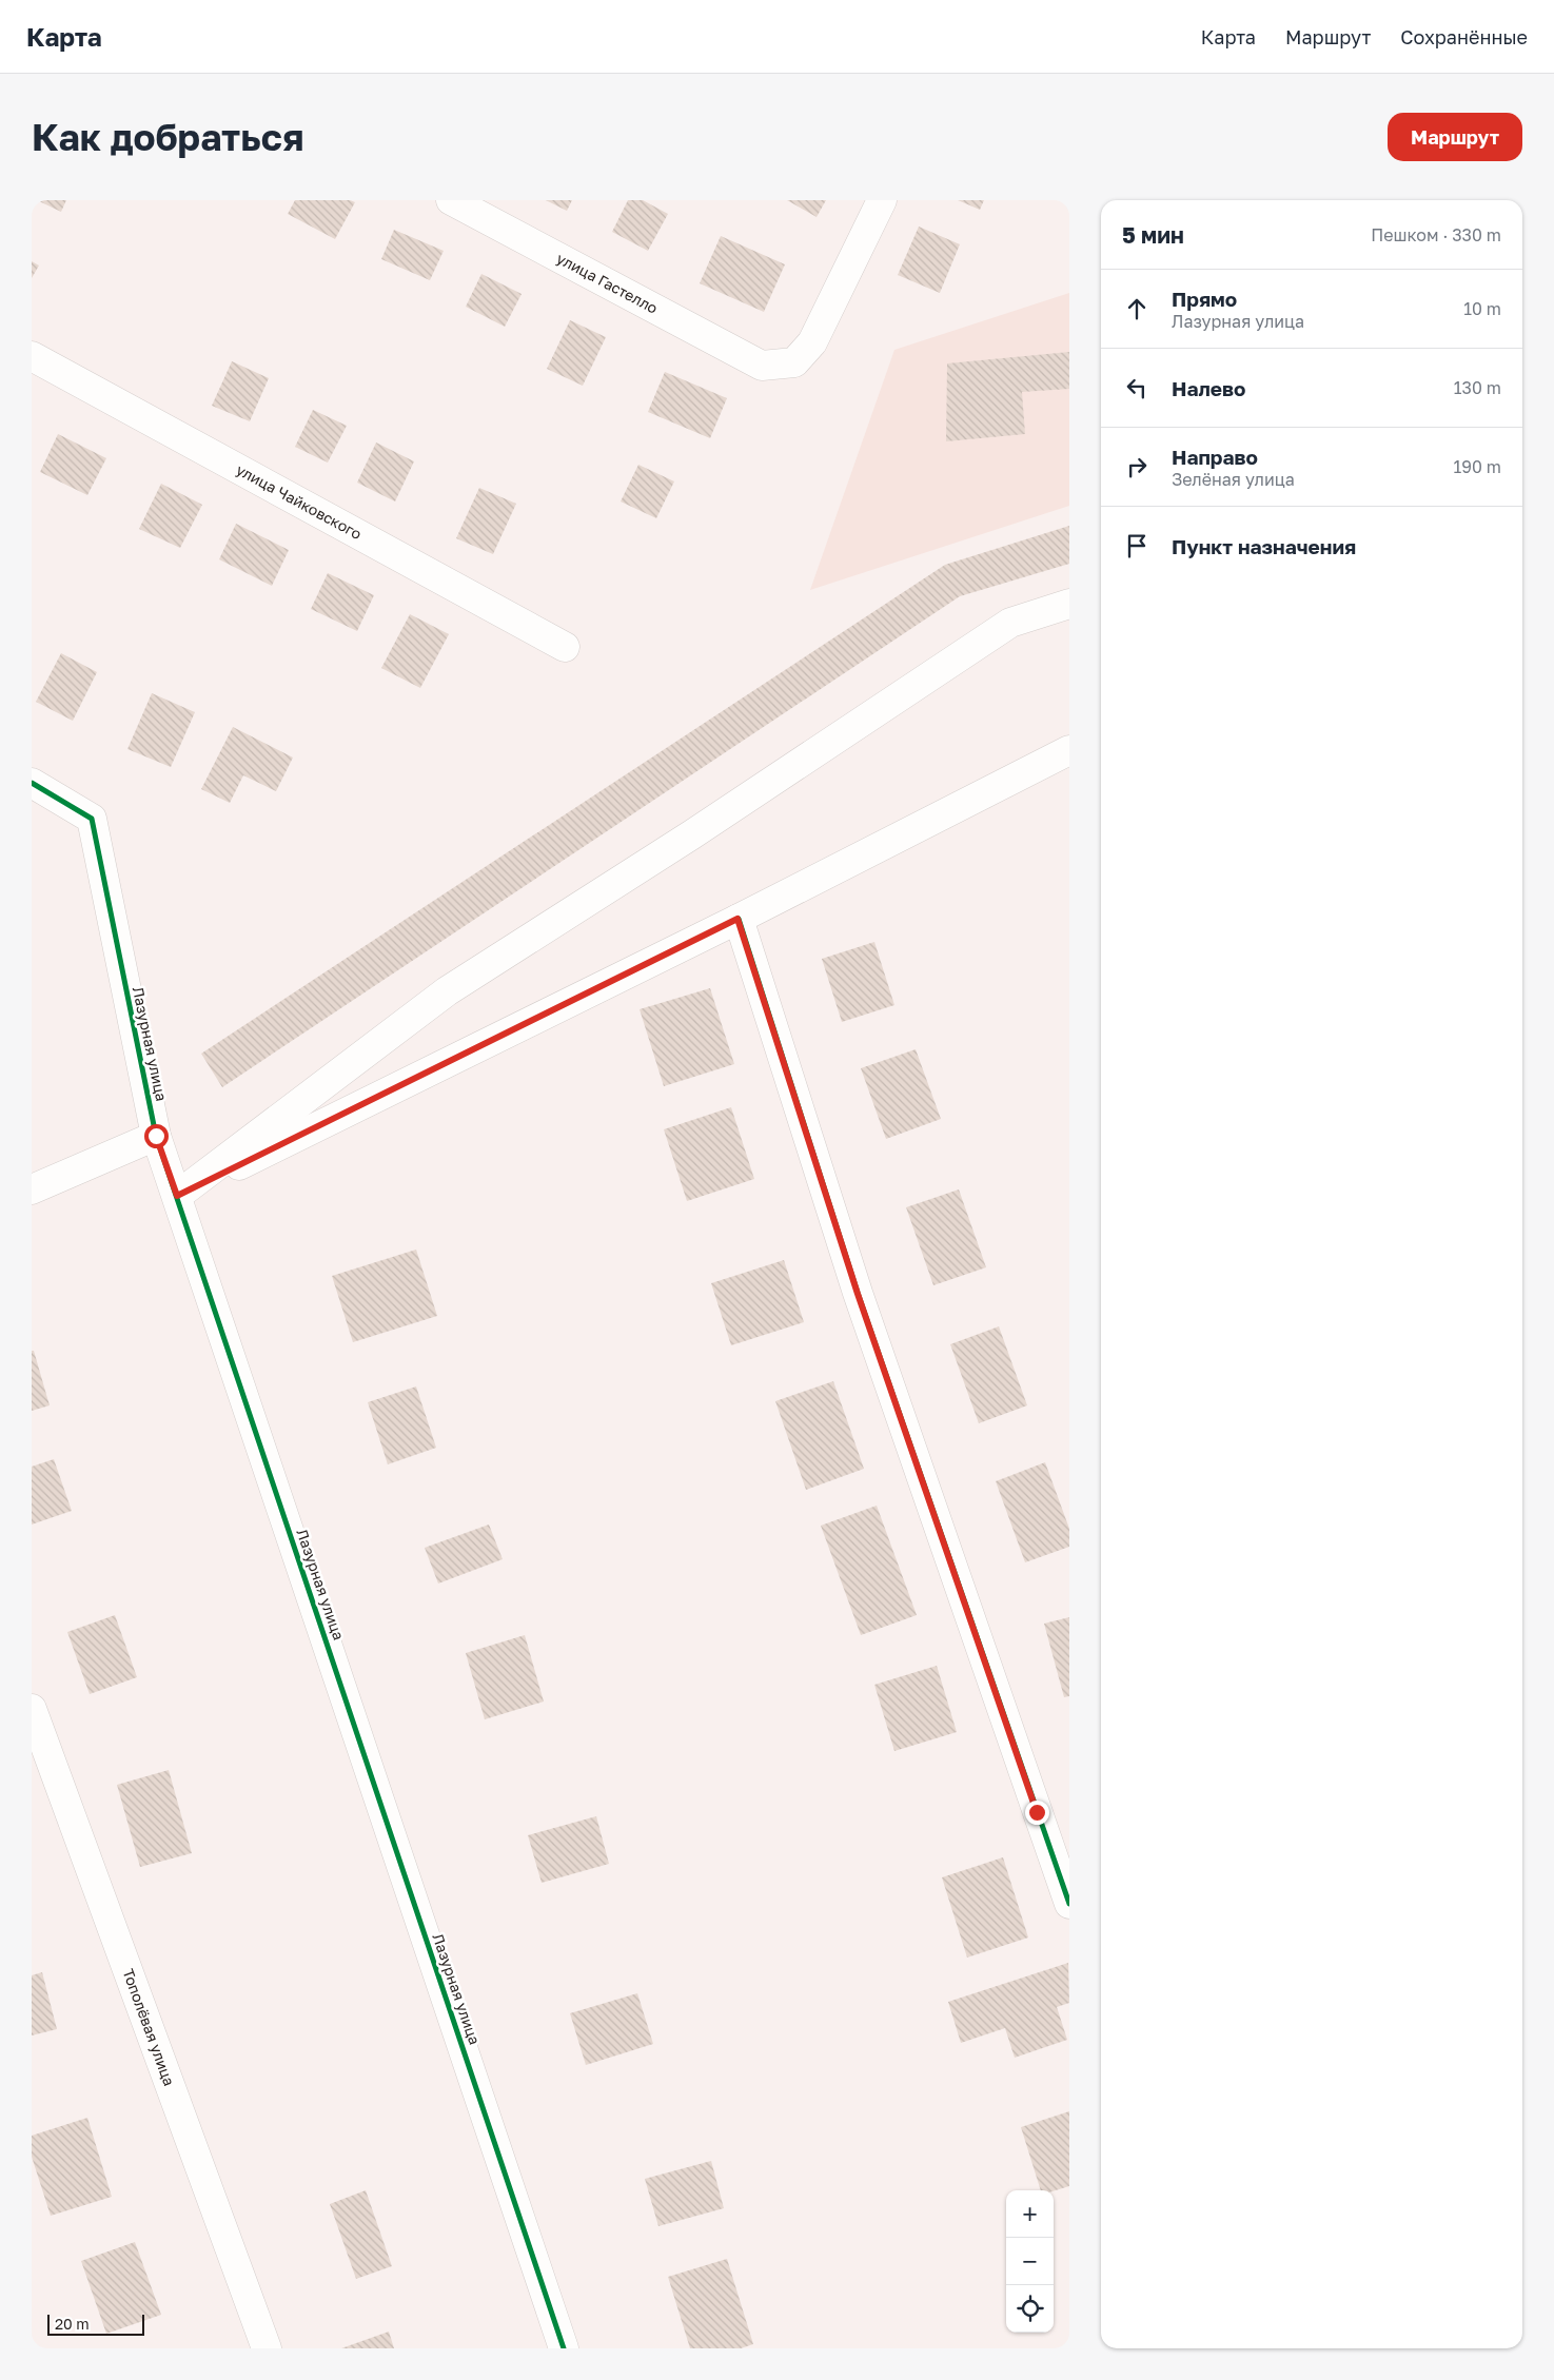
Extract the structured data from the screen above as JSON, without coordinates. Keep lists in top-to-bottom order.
{
  "streets": {
    "street": [
      "улица Гастелло",
      "улица Чайковского",
      "Лазурная улица",
      "Тополёвая улица"
    ]
  },
  "scale_bar": "20 m",
  "page": {
    "header": "Карта",
    "nav": ["Карта", "Маршрут", "Сохранённые"],
    "buttons": "Маршрут",
    "title": "Как добраться",
    "heading": ["5 мин", "Пешком · 330 m"],
    "list": [
      ["Прямо", "Лазурная улица", "10 m"],
      ["Налево", "130 m"],
      ["Направо", "Зелёная улица", "190 m"],
      "Пункт назначения"
    ],
    "map_buttons": ["+", "−"],
    "scale": "20 m"
  }
}
